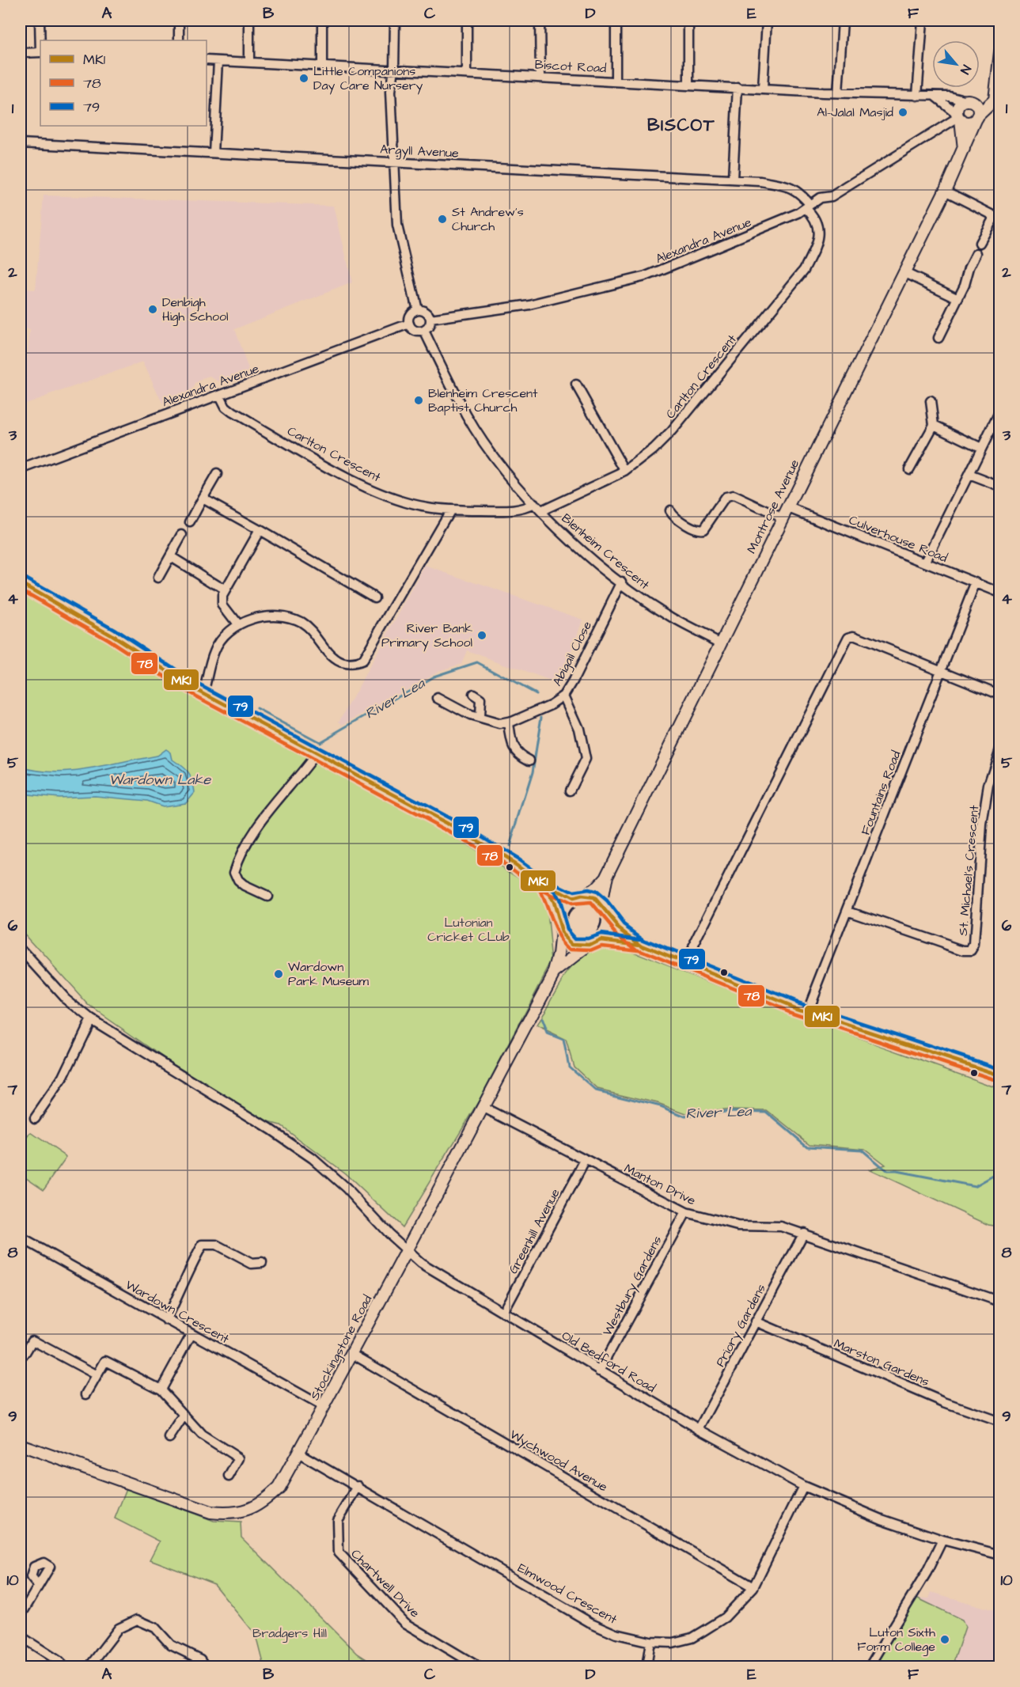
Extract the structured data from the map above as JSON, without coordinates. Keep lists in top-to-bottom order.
{
  "streets": {
    "main road": ["Montrose Avenue", "Stockingstone Road"],
    "street": [
      "Biscot Road",
      "Argyll Avenue",
      "Alexandra Avenue",
      "Carlton Crescent",
      "Culverhouse Road",
      "Blenheim Crescent",
      "Abigail Close",
      "Fountains Road",
      "St. Michael's Crescent",
      "Manton Drive",
      "Greenhill Avenue",
      "Westbury Gardens",
      "Wardown Crescent",
      "Priory Gardens",
      "Old Bedford Road",
      "Marston Gardens",
      "Wychwood Avenue",
      "Chartwell Drive",
      "Elmwood Crescent"
    ]
  },
  "crossings": [
    ["Biscot Road", "Alexandra Avenue"],
    ["Biscot Road", "Montrose Avenue"],
    ["Argyll Avenue", "Alexandra Avenue"],
    ["Argyll Avenue", "Carlton Crescent"],
    ["Alexandra Avenue", "Carlton Crescent"],
    ["Alexandra Avenue", "Montrose Avenue"],
    ["Alexandra Avenue", "Blenheim Crescent"],
    ["Carlton Crescent", "Blenheim Crescent"],
    ["Montrose Avenue", "Culverhouse Road"],
    ["Montrose Avenue", "Blenheim Crescent"],
    ["Montrose Avenue", "Stockingstone Road"],
    ["Culverhouse Road", "Fountains Road"],
    ["Blenheim Crescent", "Abigail Close"],
    ["Fountains Road", "St. Michael's Crescent"],
    ["Manton Drive", "Greenhill Avenue"],
    ["Manton Drive", "Westbury Gardens"],
    ["Manton Drive", "Priory Gardens"],
    ["Manton Drive", "Stockingstone Road"],
    ["Greenhill Avenue", "Old Bedford Road"],
    ["Westbury Gardens", "Old Bedford Road"],
    ["Wardown Crescent", "Stockingstone Road"],
    ["Priory Gardens", "Old Bedford Road"],
    ["Priory Gardens", "Marston Gardens"],
    ["Stockingstone Road", "Old Bedford Road"],
    ["Stockingstone Road", "Wychwood Avenue"],
    ["Stockingstone Road", "Elmwood Crescent"],
    ["Old Bedford Road", "Elmwood Crescent"],
    ["Wychwood Avenue", "Elmwood Crescent"],
    ["Chartwell Drive", "Elmwood Crescent"]
  ],
  "districts": ["BISCOT"],
  "water": ["River Lea", "Wardown Lake"],
  "parks": ["Lutonian Cricket CLub", "Bradgers Hill"],
  "places": [
    "Little Companions Day Care Nursery",
    "Al-Jalal Masjid",
    "St Andrew's Church",
    "Denbigh High School",
    "Blenheim Crescent Baptist Church",
    "River Bank Primary School",
    "Wardown Park Museum",
    "Luton Sixth Form College"
  ],
  "lines": ["transit line 79", "transit line MK1", "transit line 78"],
  "legend": ["MK1", "78", "79"],
  "north": "bottom right",
  "grid": {
    "columns": [
      "A",
      "B",
      "C",
      "D",
      "E",
      "F"
    ],
    "rows": [
      "1",
      "2",
      "3",
      "4",
      "5",
      "6",
      "7",
      "8",
      "9",
      "10"
    ]
  }
}
